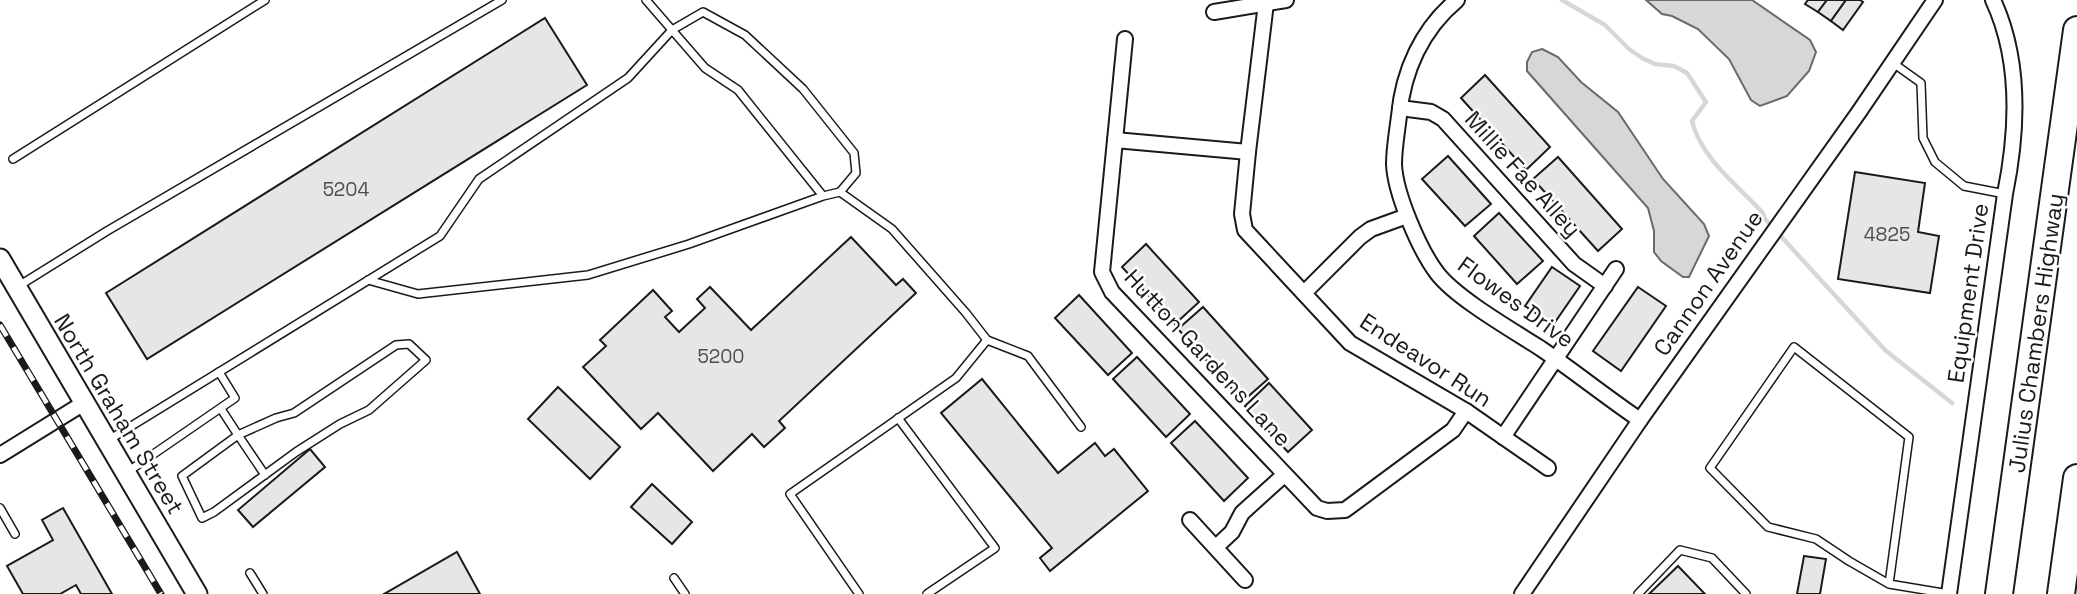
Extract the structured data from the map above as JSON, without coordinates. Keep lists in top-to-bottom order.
{
  "streets": {
    "highway": ["Julius Chambers Highway"],
    "main road": ["North Graham Street"],
    "street": [
      "Millie Fae Alley",
      "Cannon Avenue",
      "Equipment Drive",
      "Flowes Drive",
      "Hutton Gardens Lane",
      "Endeavor Run"
    ]
  },
  "crossings": [
    ["Millie Fae Alley", "Flowes Drive"],
    ["Cannon Avenue", "Flowes Drive"],
    ["Hutton Gardens Lane", "Endeavor Run"]
  ],
  "house_numbers": ["5204", "4825", "5200"]
}
